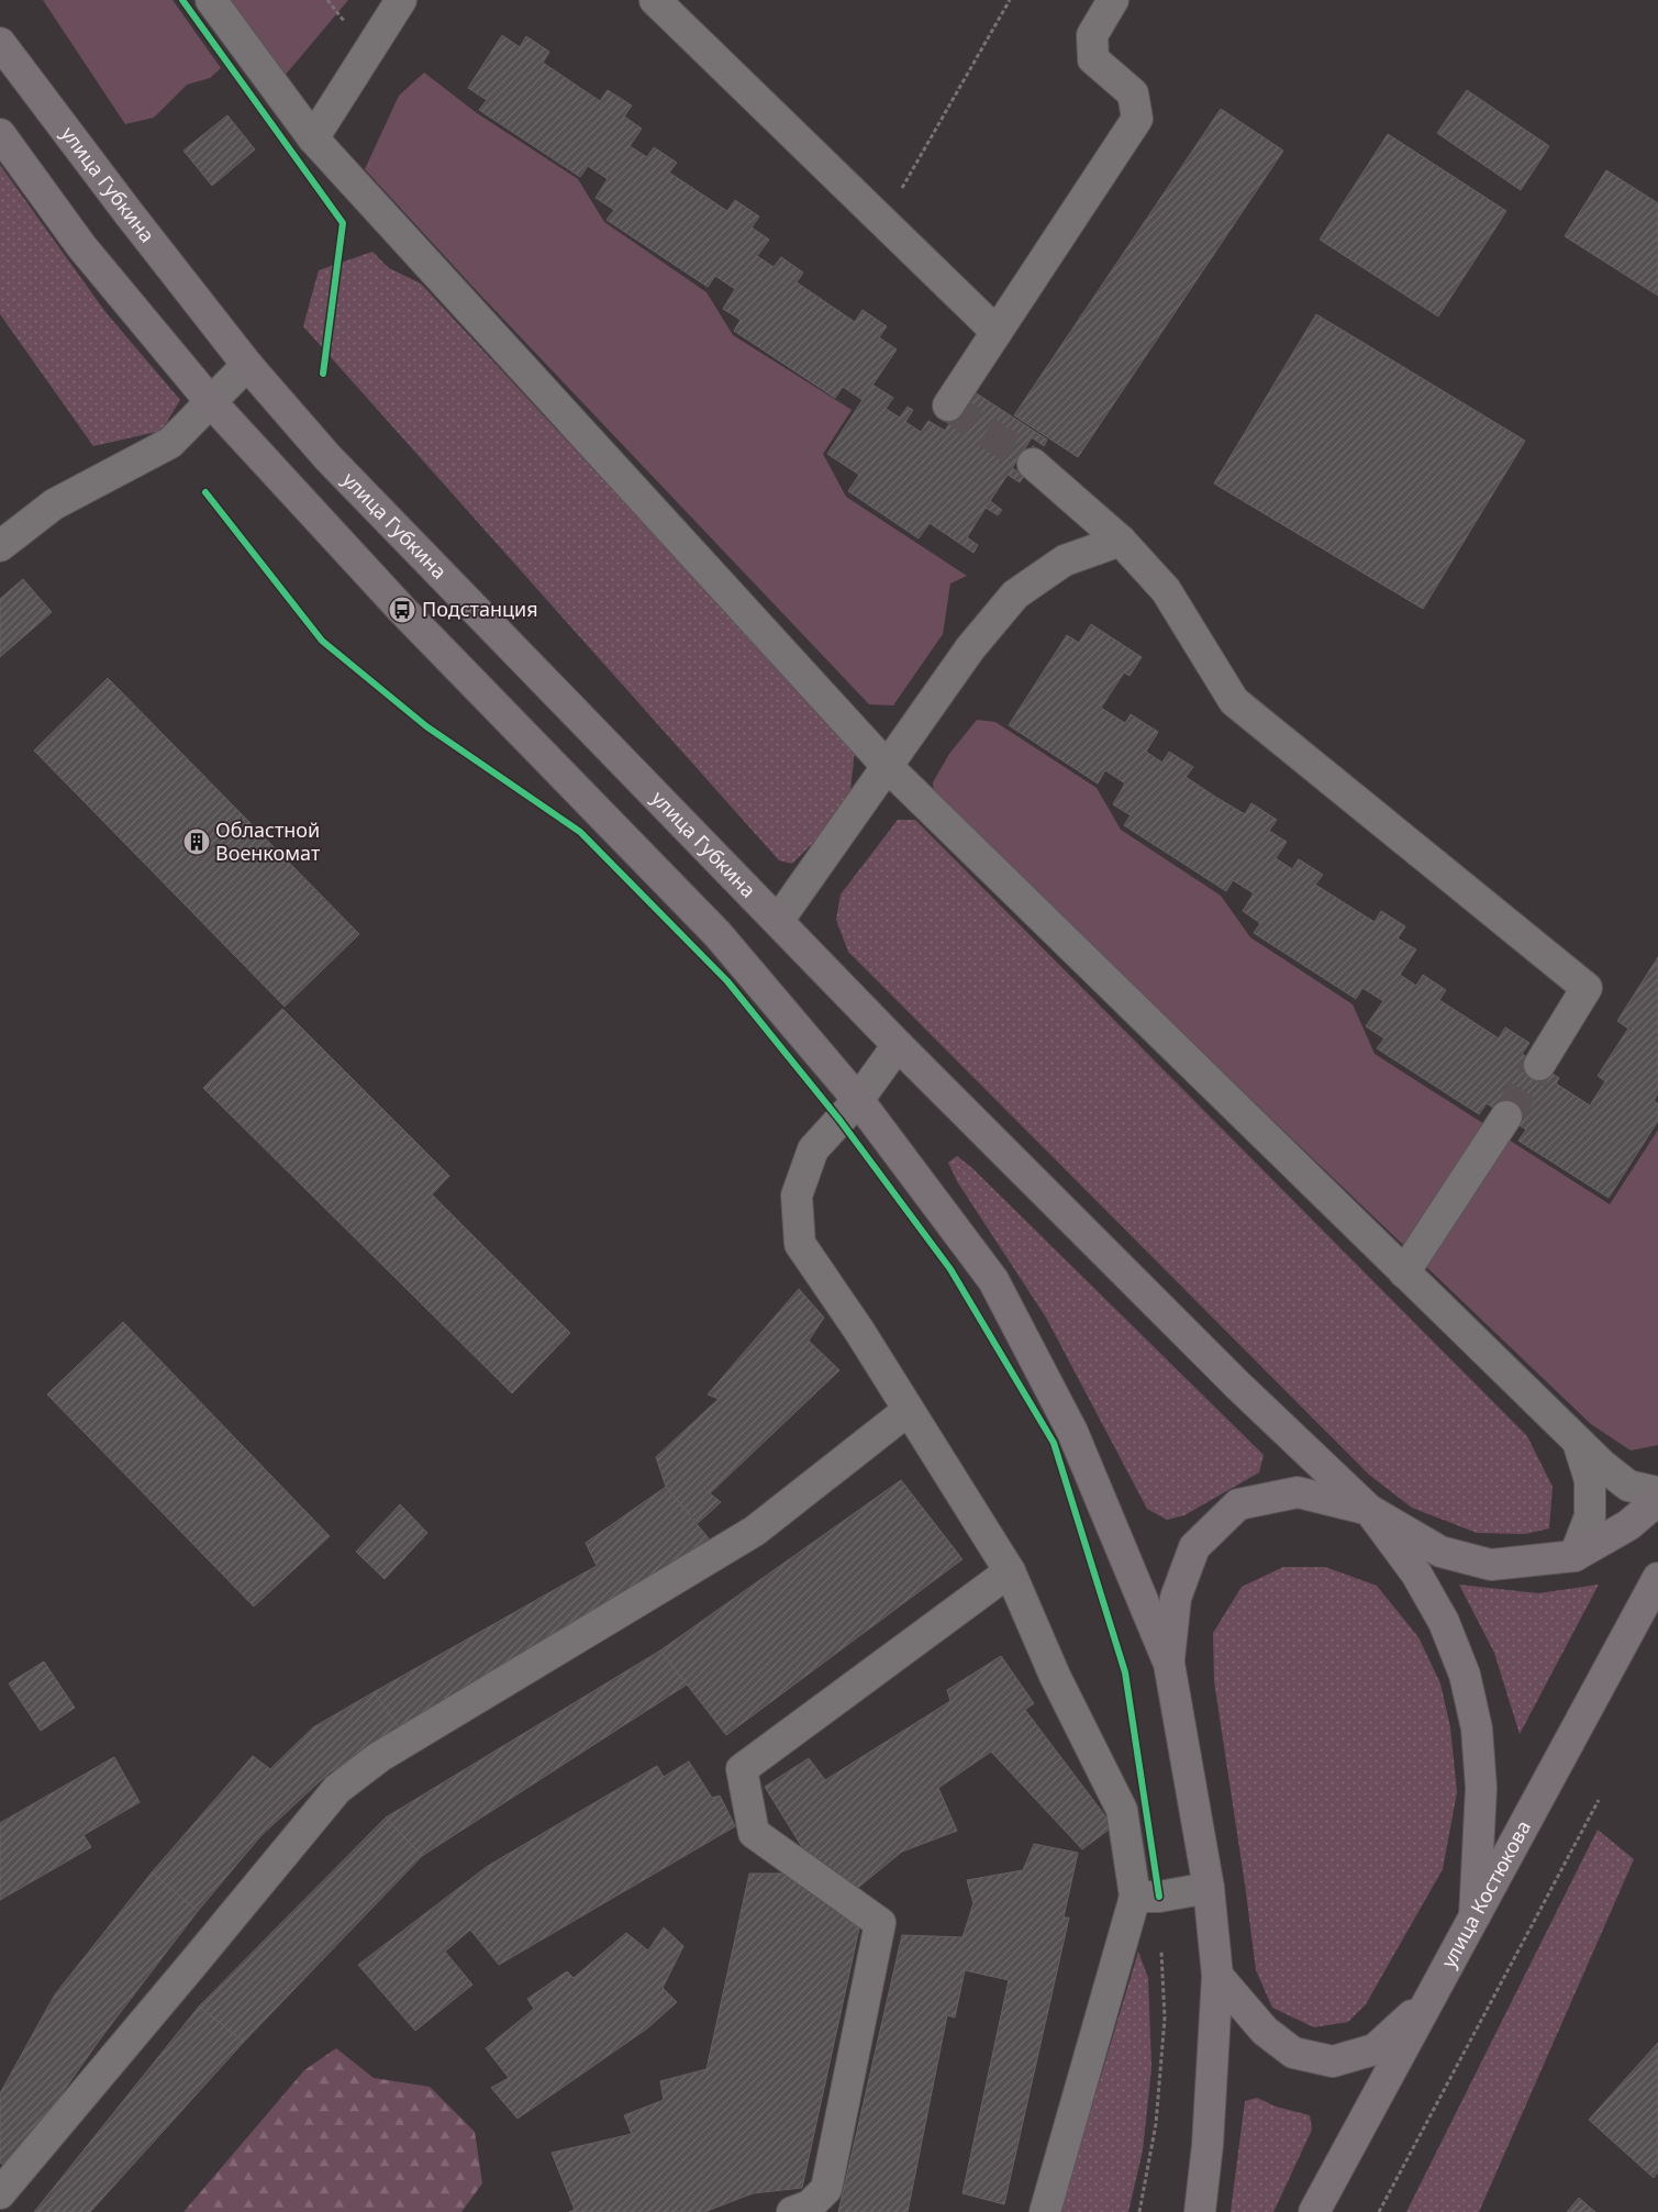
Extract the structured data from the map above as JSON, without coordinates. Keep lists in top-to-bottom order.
{
  "streets": {
    "main road": ["улица Губкина", "улица Костюкова"]
  },
  "places": {
    "bus stop": ["Подстанция"],
    "building": ["Областной Военкомат"]
  }
}
